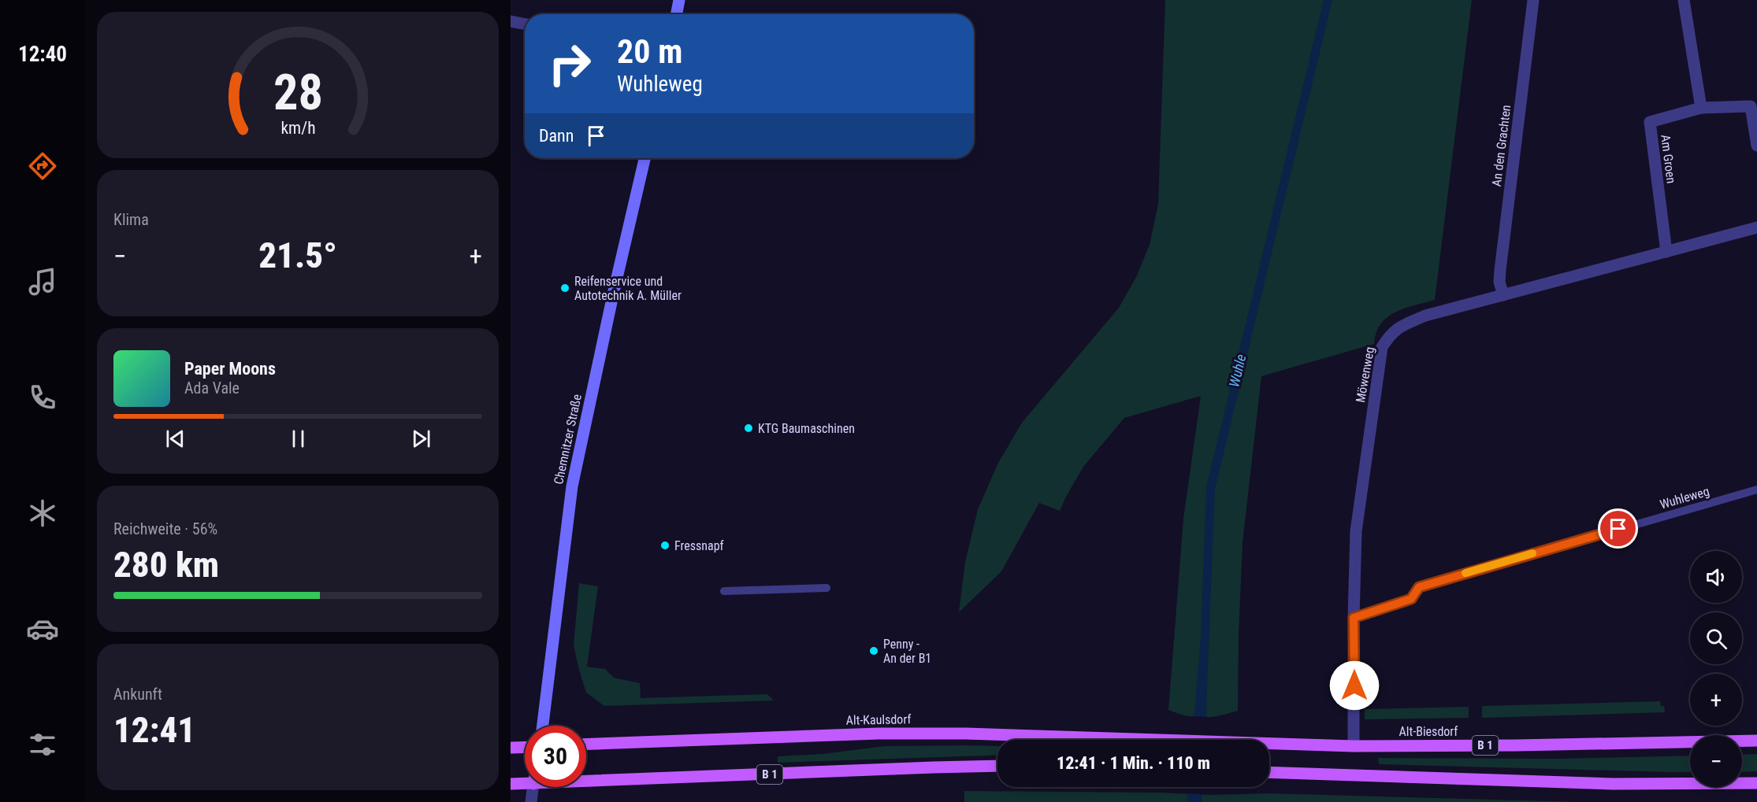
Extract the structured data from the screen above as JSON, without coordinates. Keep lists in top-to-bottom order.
{
  "streets": {
    "main road": [
      "Chemnitzer Straße",
      "Alt-Kaulsdorf",
      "Alt-Biesdorf",
      "B 1"
    ],
    "street": ["An den Grachten", "Am Groen", "Möwenweg"],
    "lane": ["Wuhleweg"]
  },
  "crossings": [
    ["An den Grachten", "Möwenweg"],
    ["Am Groen", "Möwenweg"],
    ["Möwenweg", "Wuhleweg"],
    ["Möwenweg", "Alt-Biesdorf"]
  ],
  "water": ["Wuhle"],
  "places": [
    "Reifenservice und Autotechnik A. Müller",
    "KTG Baumaschinen",
    "Fressnapf",
    "Penny - An der B1"
  ],
  "page": {
    "tabs": "12:40",
    "turn": ["20 m", "Wuhleweg"],
    "then": "Dann",
    "tile": [
      "Klima",
      ["Reichweite · 56%", "280 km"],
      ["Ankunft", "12:41"]
    ],
    "heat": ["−", "21.5°", "+"],
    "song": ["Paper Moons", "Ada Vale"],
    "map_buttons": ["+", "−"],
    "limit": "30",
    "trip": "12:41 · 1 Min. · 110 m",
    "gauge": ["28", "km/h"]
  }
}
